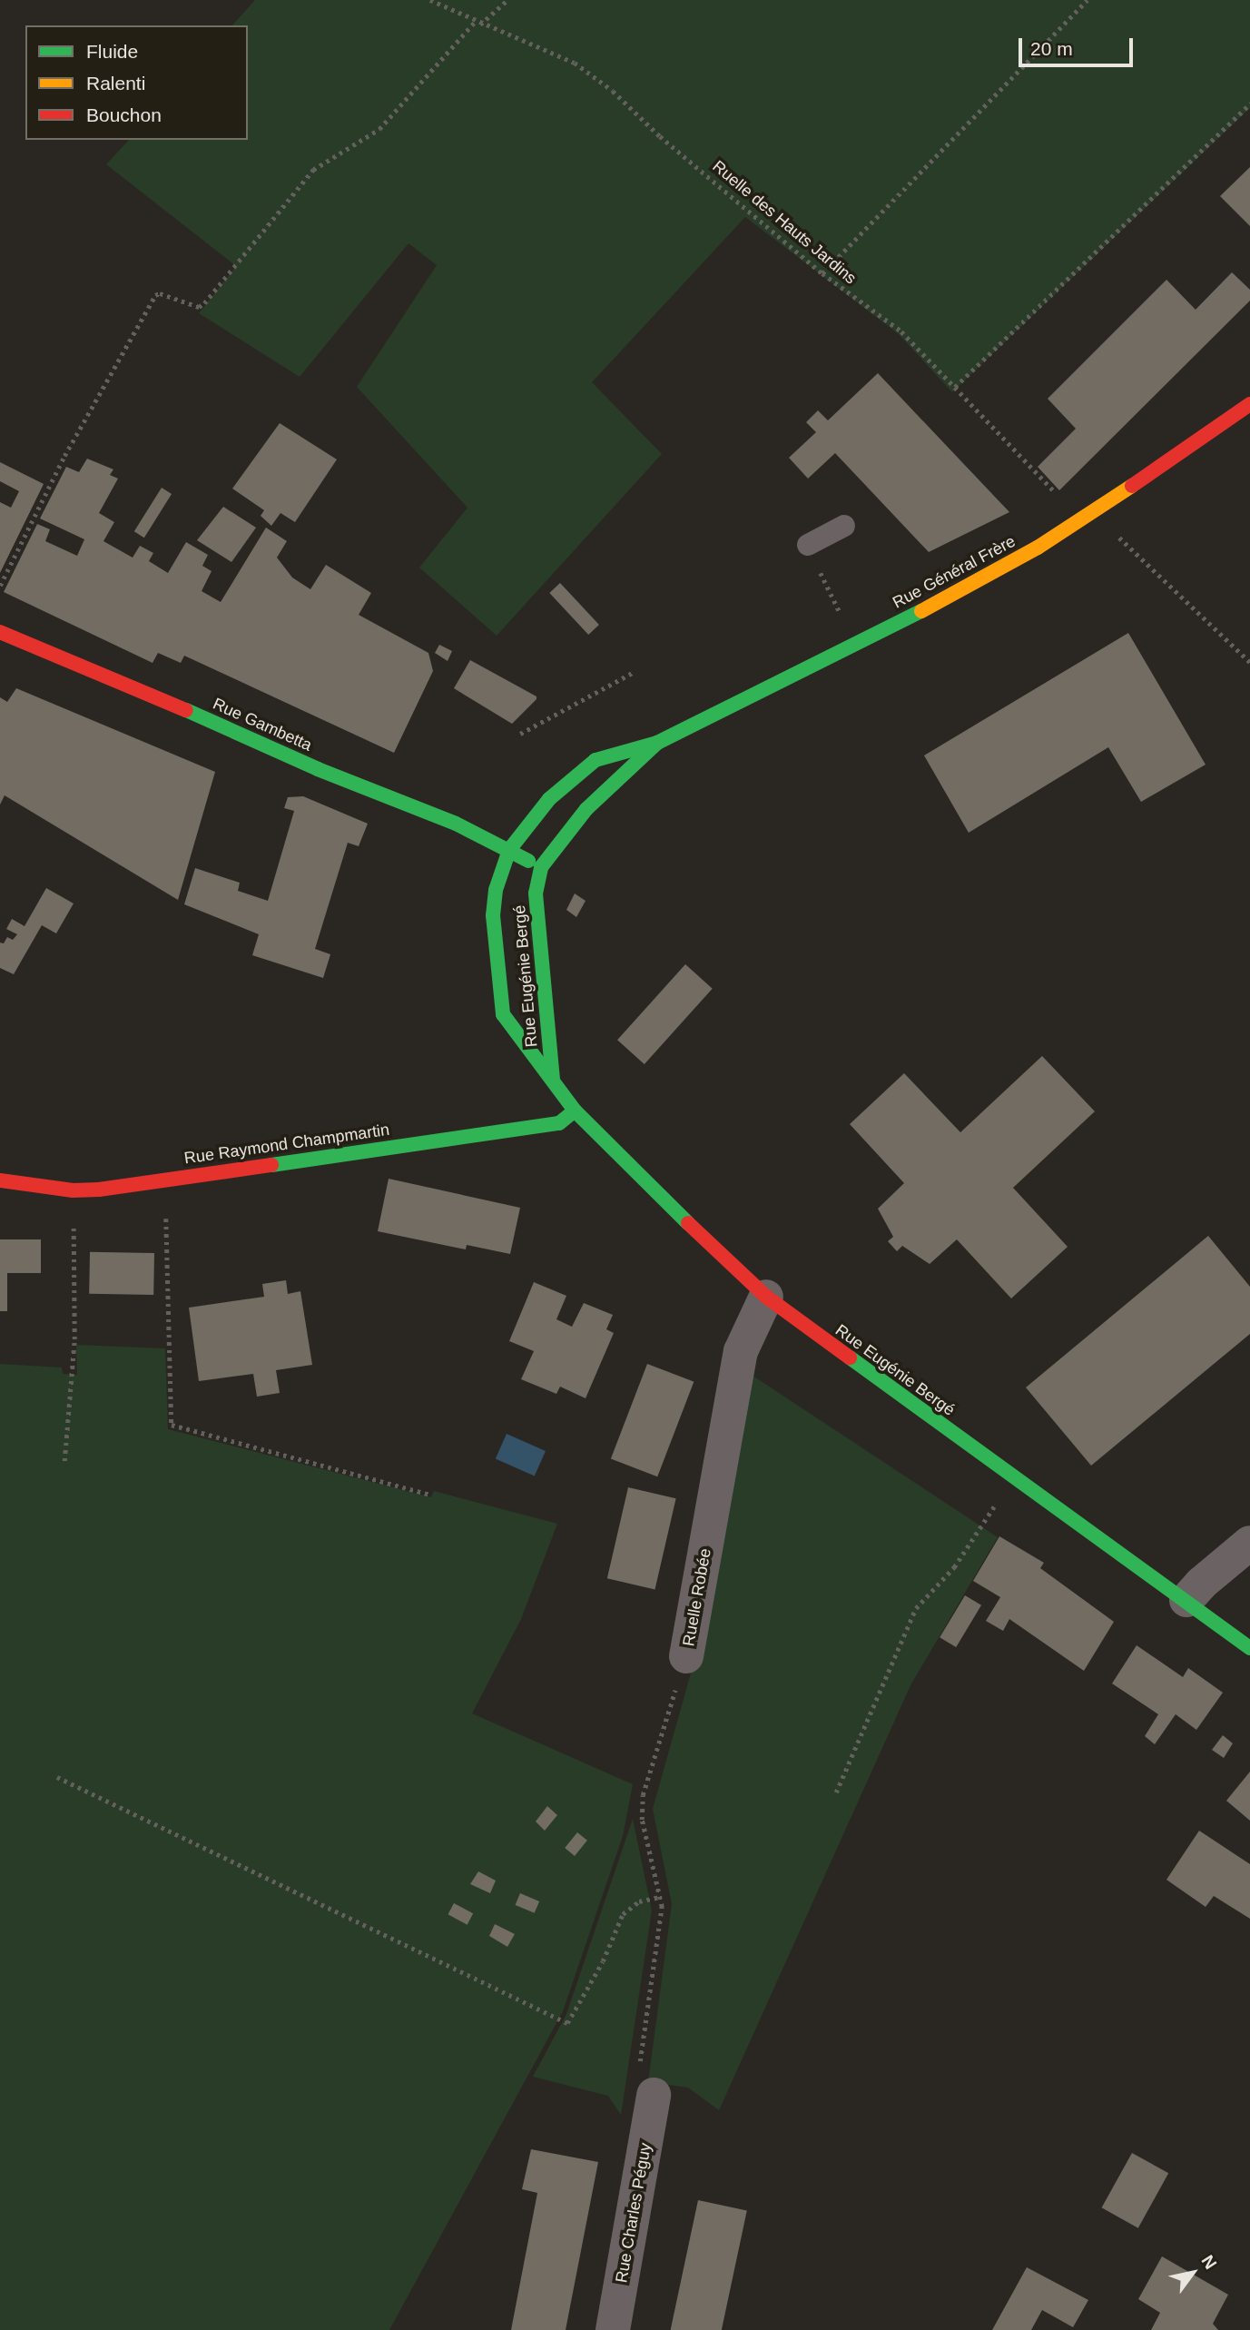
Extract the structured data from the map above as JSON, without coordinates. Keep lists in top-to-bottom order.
{
  "streets": {
    "street": [
      "Rue Général Frère",
      "Rue Gambetta",
      "Rue Eugénie Bergé",
      "Rue Raymond Champmartin",
      "Ruelle Robée",
      "Rue Charles Péguy"
    ],
    "path": ["Ruelle des Hauts Jardins"]
  },
  "crossings": [
    ["Ruelle des Hauts Jardins", "Rue Général Frère"],
    ["Rue Général Frère", "Rue Gambetta"],
    ["Rue Général Frère", "Rue Eugénie Bergé"],
    ["Rue Gambetta", "Rue Eugénie Bergé"],
    ["Rue Eugénie Bergé", "Rue Raymond Champmartin"],
    ["Rue Eugénie Bergé", "Ruelle Robée"],
    ["Ruelle Robée", "Rue Charles Péguy"]
  ],
  "legend": ["Fluide", "Ralenti", "Bouchon"],
  "scale_bar": "20 m",
  "north": "top right"
}
